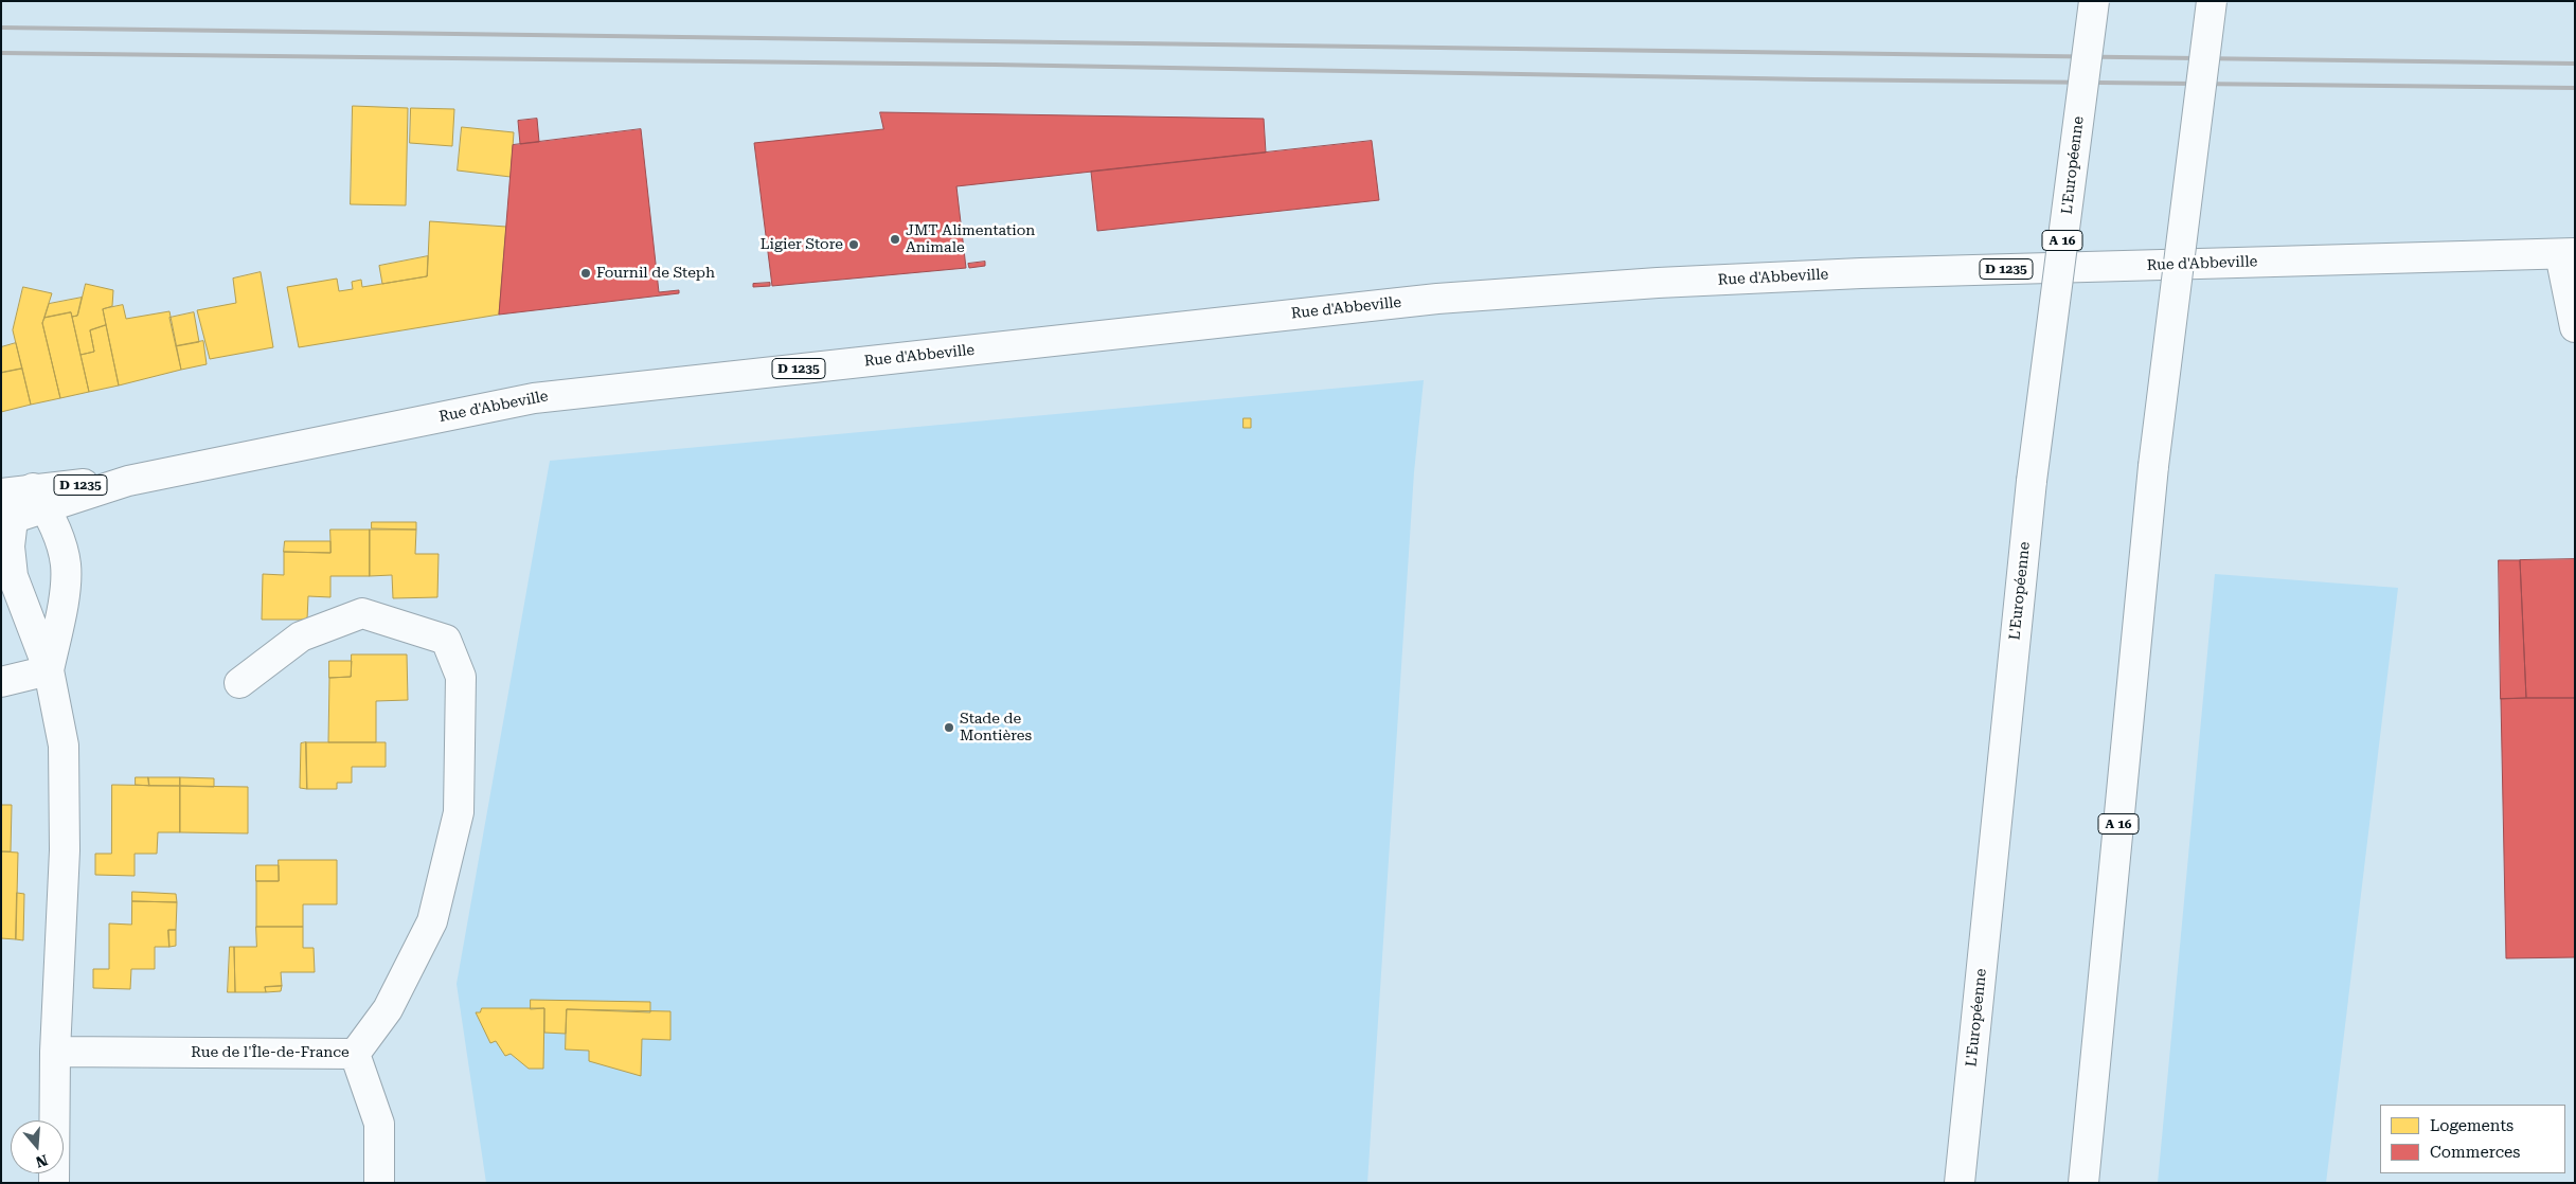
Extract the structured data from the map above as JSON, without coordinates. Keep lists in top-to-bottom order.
{
  "streets": {
    "main road": [
      "L'Européenne",
      "A 16",
      "Rue d'Abbeville",
      "D 1235",
      "Rue de l'Île-de-France"
    ]
  },
  "places": [
    "JMT Alimentation Animale",
    "Ligier Store",
    "Fournil de Steph",
    "Stade de Montières"
  ],
  "legend": ["Logements", "Commerces"],
  "north": "bottom"
}
